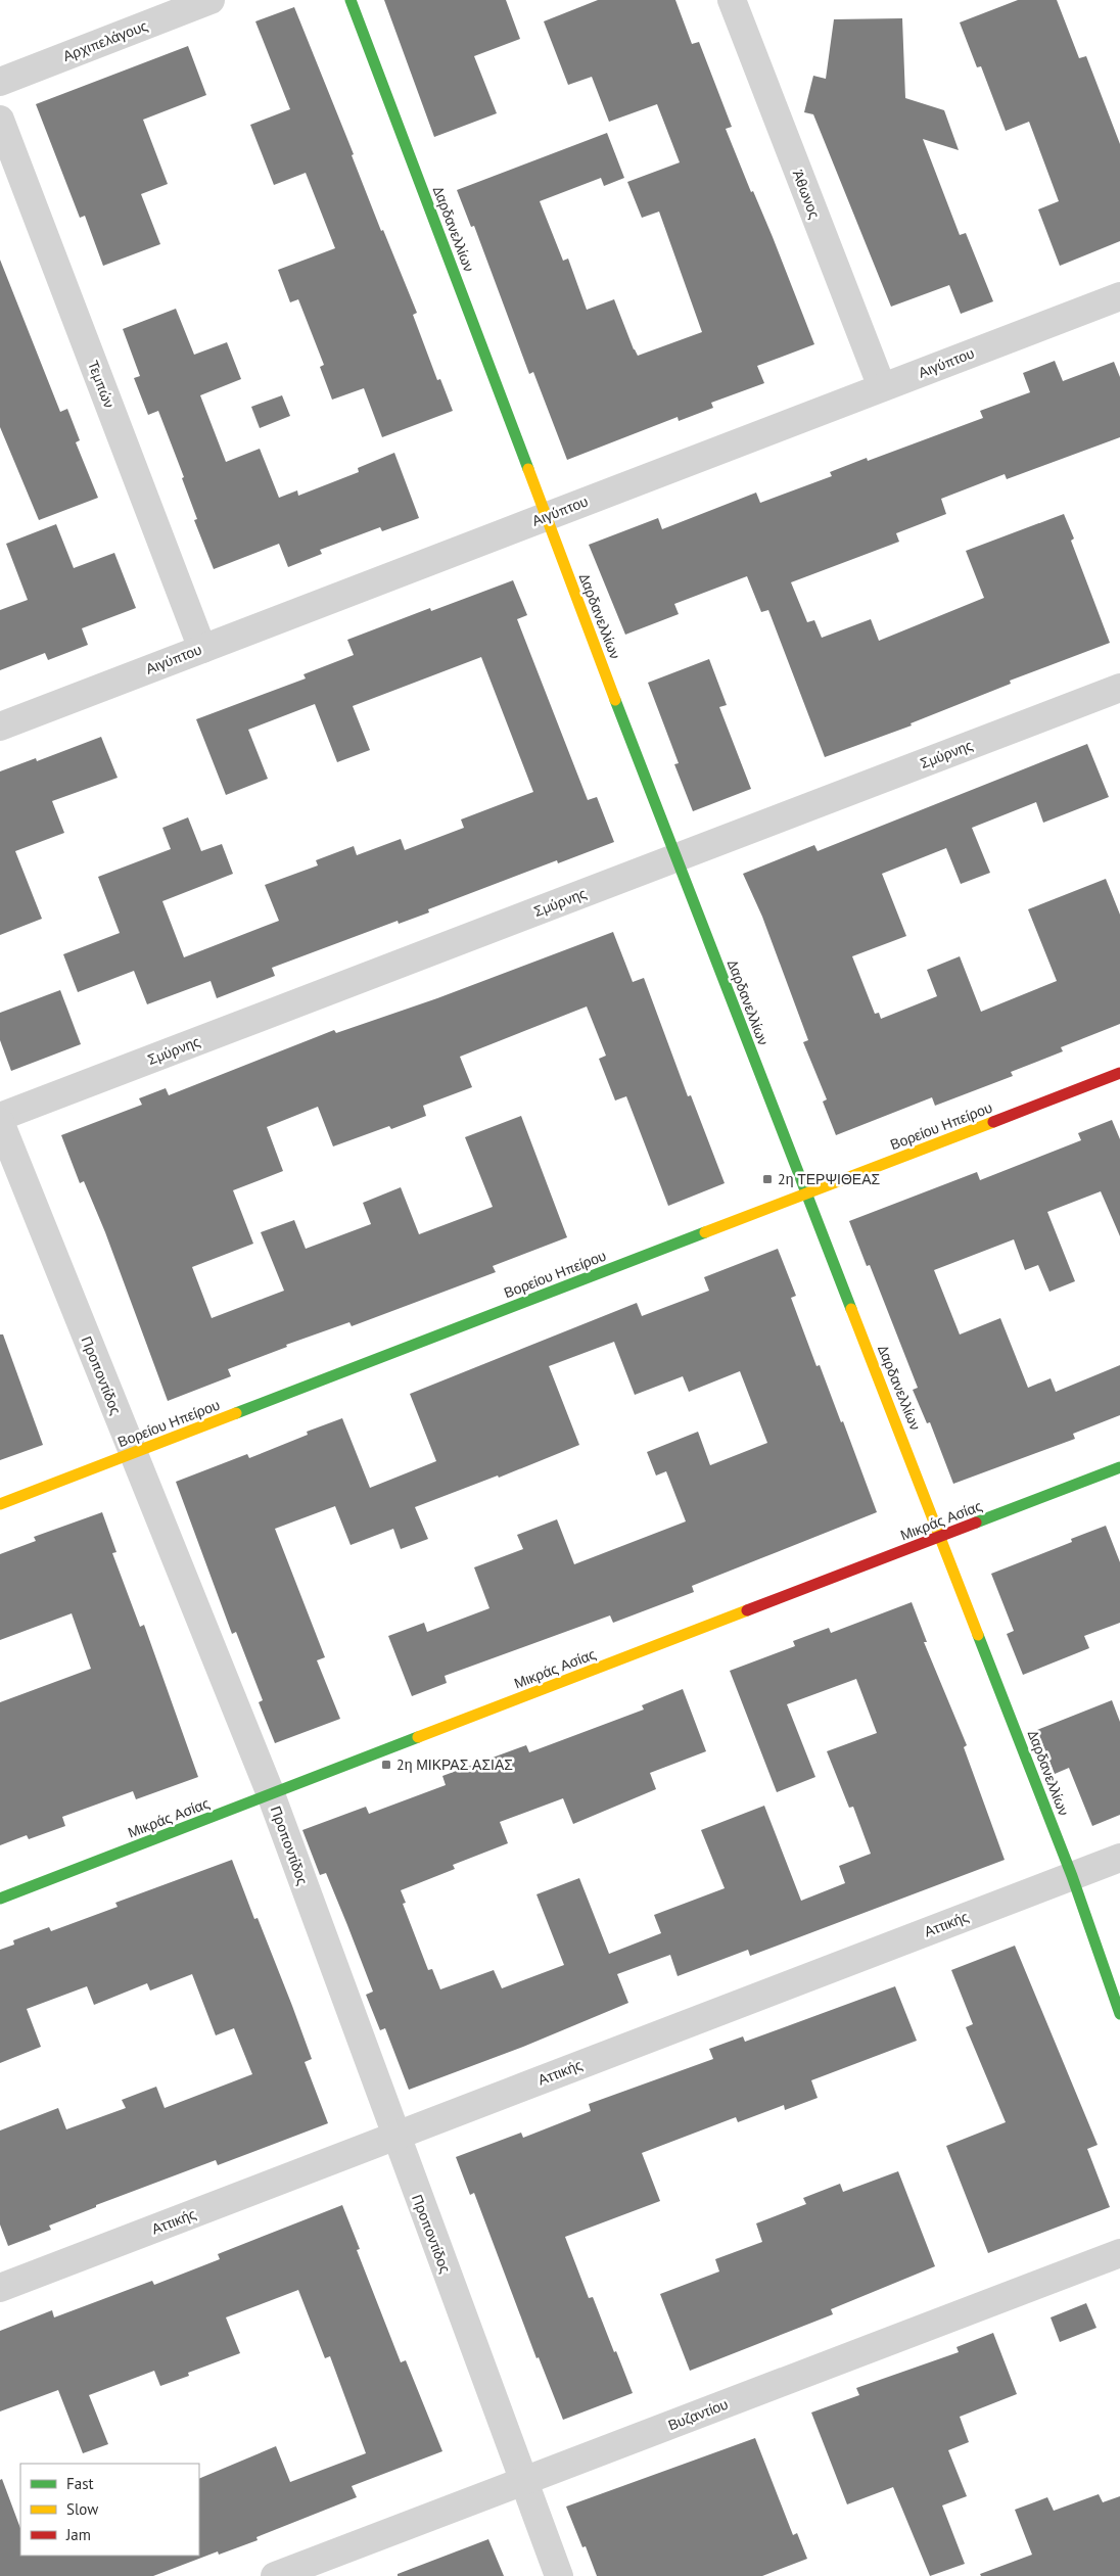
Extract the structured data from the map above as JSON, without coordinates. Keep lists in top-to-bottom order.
{
  "streets": {
    "street": [
      "Αρχιπελάγους",
      "Άθωνος",
      "Δαρδανελλίων",
      "Αιγύπτου",
      "Τεμπών",
      "Σμύρνης",
      "Βορείου Ηπείρου",
      "Προποντίδος",
      "Μικράς Ασίας",
      "Αττικής",
      "Βυζαντίου"
    ]
  },
  "crossings": [
    ["Άθωνος", "Αιγύπτου"],
    ["Δαρδανελλίων", "Αιγύπτου"],
    ["Δαρδανελλίων", "Σμύρνης"],
    ["Δαρδανελλίων", "Βορείου Ηπείρου"],
    ["Δαρδανελλίων", "Μικράς Ασίας"],
    ["Δαρδανελλίων", "Αττικής"],
    ["Αιγύπτου", "Τεμπών"],
    ["Βορείου Ηπείρου", "Προποντίδος"],
    ["Προποντίδος", "Μικράς Ασίας"],
    ["Προποντίδος", "Αττικής"],
    ["Προποντίδος", "Βυζαντίου"]
  ],
  "places": {
    "transit": ["2η ΤΕΡΨΙΘΕΑΣ", "2η ΜΙΚΡΑΣ ΑΣΙΑΣ"]
  },
  "legend": ["Fast", "Slow", "Jam"]
}
